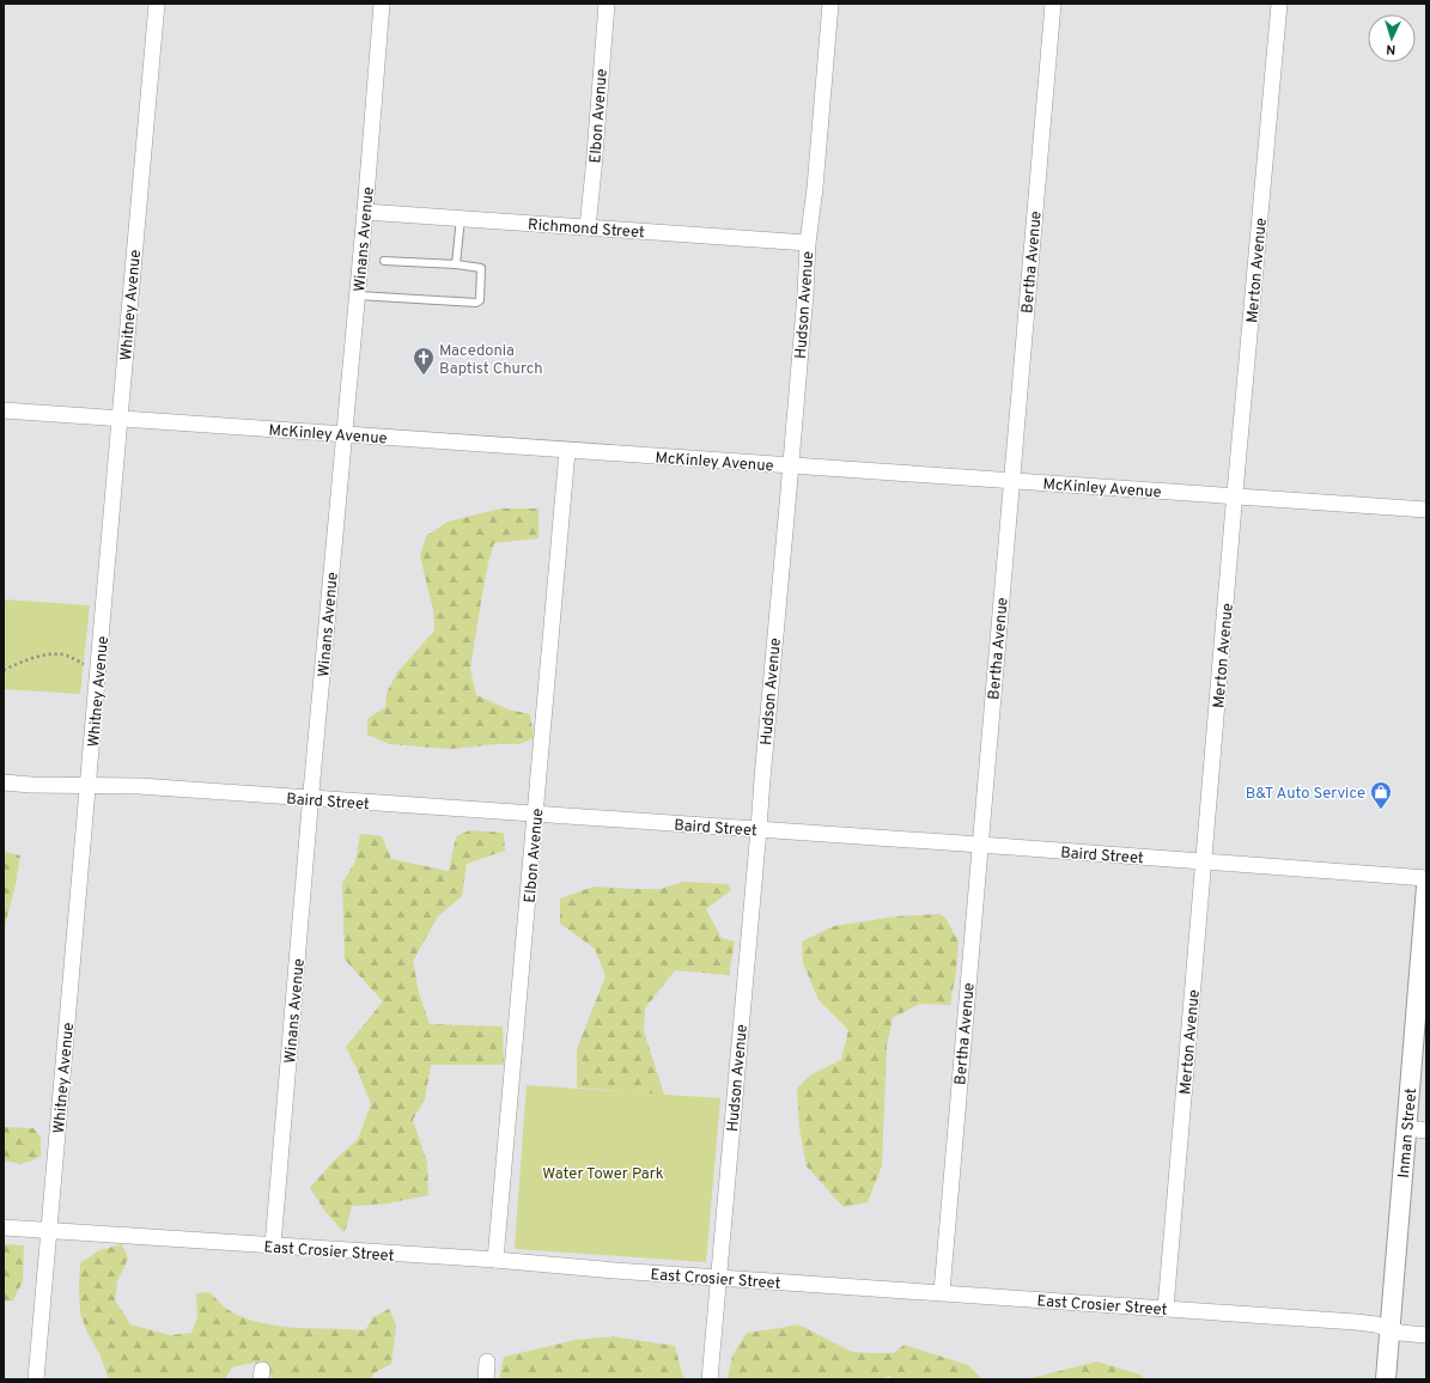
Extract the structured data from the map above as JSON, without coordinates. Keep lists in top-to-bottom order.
{
  "streets": {
    "street": [
      "Elbon Avenue",
      "Richmond Street",
      "Winans Avenue",
      "Bertha Avenue",
      "Merton Avenue",
      "Whitney Avenue",
      "Hudson Avenue",
      "McKinley Avenue",
      "Baird Street",
      "Inman Street",
      "East Crosier Street"
    ]
  },
  "crossings": [
    ["Elbon Avenue", "Richmond Street"],
    ["Elbon Avenue", "McKinley Avenue"],
    ["Elbon Avenue", "Baird Street"],
    ["Elbon Avenue", "East Crosier Street"],
    ["Richmond Street", "Winans Avenue"],
    ["Richmond Street", "Hudson Avenue"],
    ["Winans Avenue", "McKinley Avenue"],
    ["Winans Avenue", "Baird Street"],
    ["Winans Avenue", "East Crosier Street"],
    ["Bertha Avenue", "McKinley Avenue"],
    ["Bertha Avenue", "Baird Street"],
    ["Bertha Avenue", "East Crosier Street"],
    ["Merton Avenue", "McKinley Avenue"],
    ["Merton Avenue", "Baird Street"],
    ["Merton Avenue", "East Crosier Street"],
    ["Whitney Avenue", "McKinley Avenue"],
    ["Whitney Avenue", "Baird Street"],
    ["Whitney Avenue", "East Crosier Street"],
    ["Hudson Avenue", "McKinley Avenue"],
    ["Hudson Avenue", "Baird Street"],
    ["Hudson Avenue", "East Crosier Street"],
    ["Inman Street", "East Crosier Street"]
  ],
  "parks": ["Water Tower Park"],
  "places": {
    "church": ["Macedonia Baptist Church"],
    "shop": ["B&T Auto Service"]
  },
  "north": "bottom"
}
